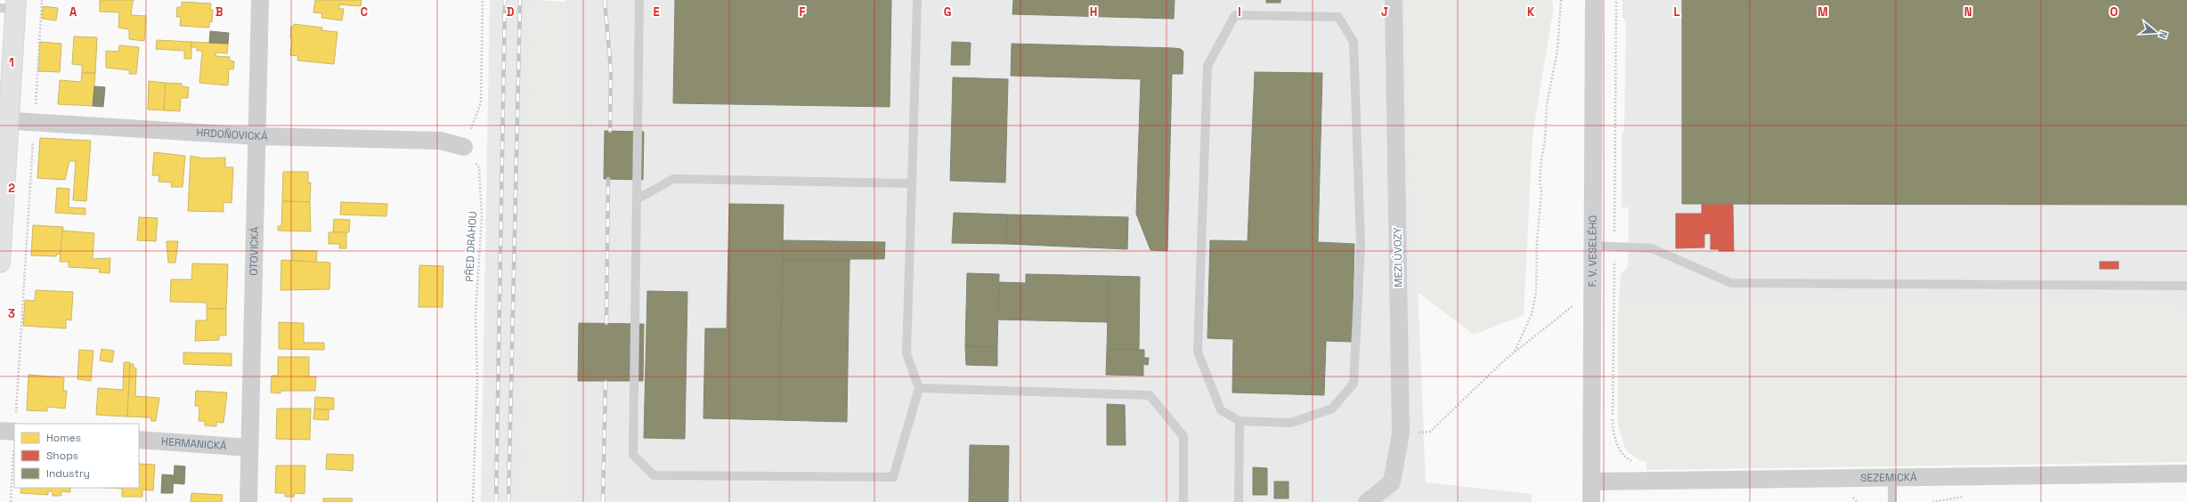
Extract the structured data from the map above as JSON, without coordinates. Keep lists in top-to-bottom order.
{
  "streets": {
    "street": [
      "HRDOŇOVICKÁ",
      "OTOVICKÁ",
      "F. V. VESELÉHO",
      "MEZI ÚVOZY",
      "HERMANICKÁ",
      "SEZEMICKÁ"
    ],
    "path": ["PŘED DRÁHOU"]
  },
  "crossings": [
    ["HRDOŇOVICKÁ", "PŘED DRÁHOU"],
    ["HRDOŇOVICKÁ", "OTOVICKÁ"],
    ["OTOVICKÁ", "HERMANICKÁ"],
    ["F. V. VESELÉHO", "SEZEMICKÁ"]
  ],
  "legend": ["Homes", "Shops", "Industry"],
  "north": "right",
  "grid": {
    "columns": [
      "A",
      "B",
      "C",
      "D",
      "E",
      "F",
      "G",
      "H",
      "I",
      "J",
      "K",
      "L",
      "M",
      "N",
      "O"
    ],
    "rows": ["1", "2", "3"]
  }
}
